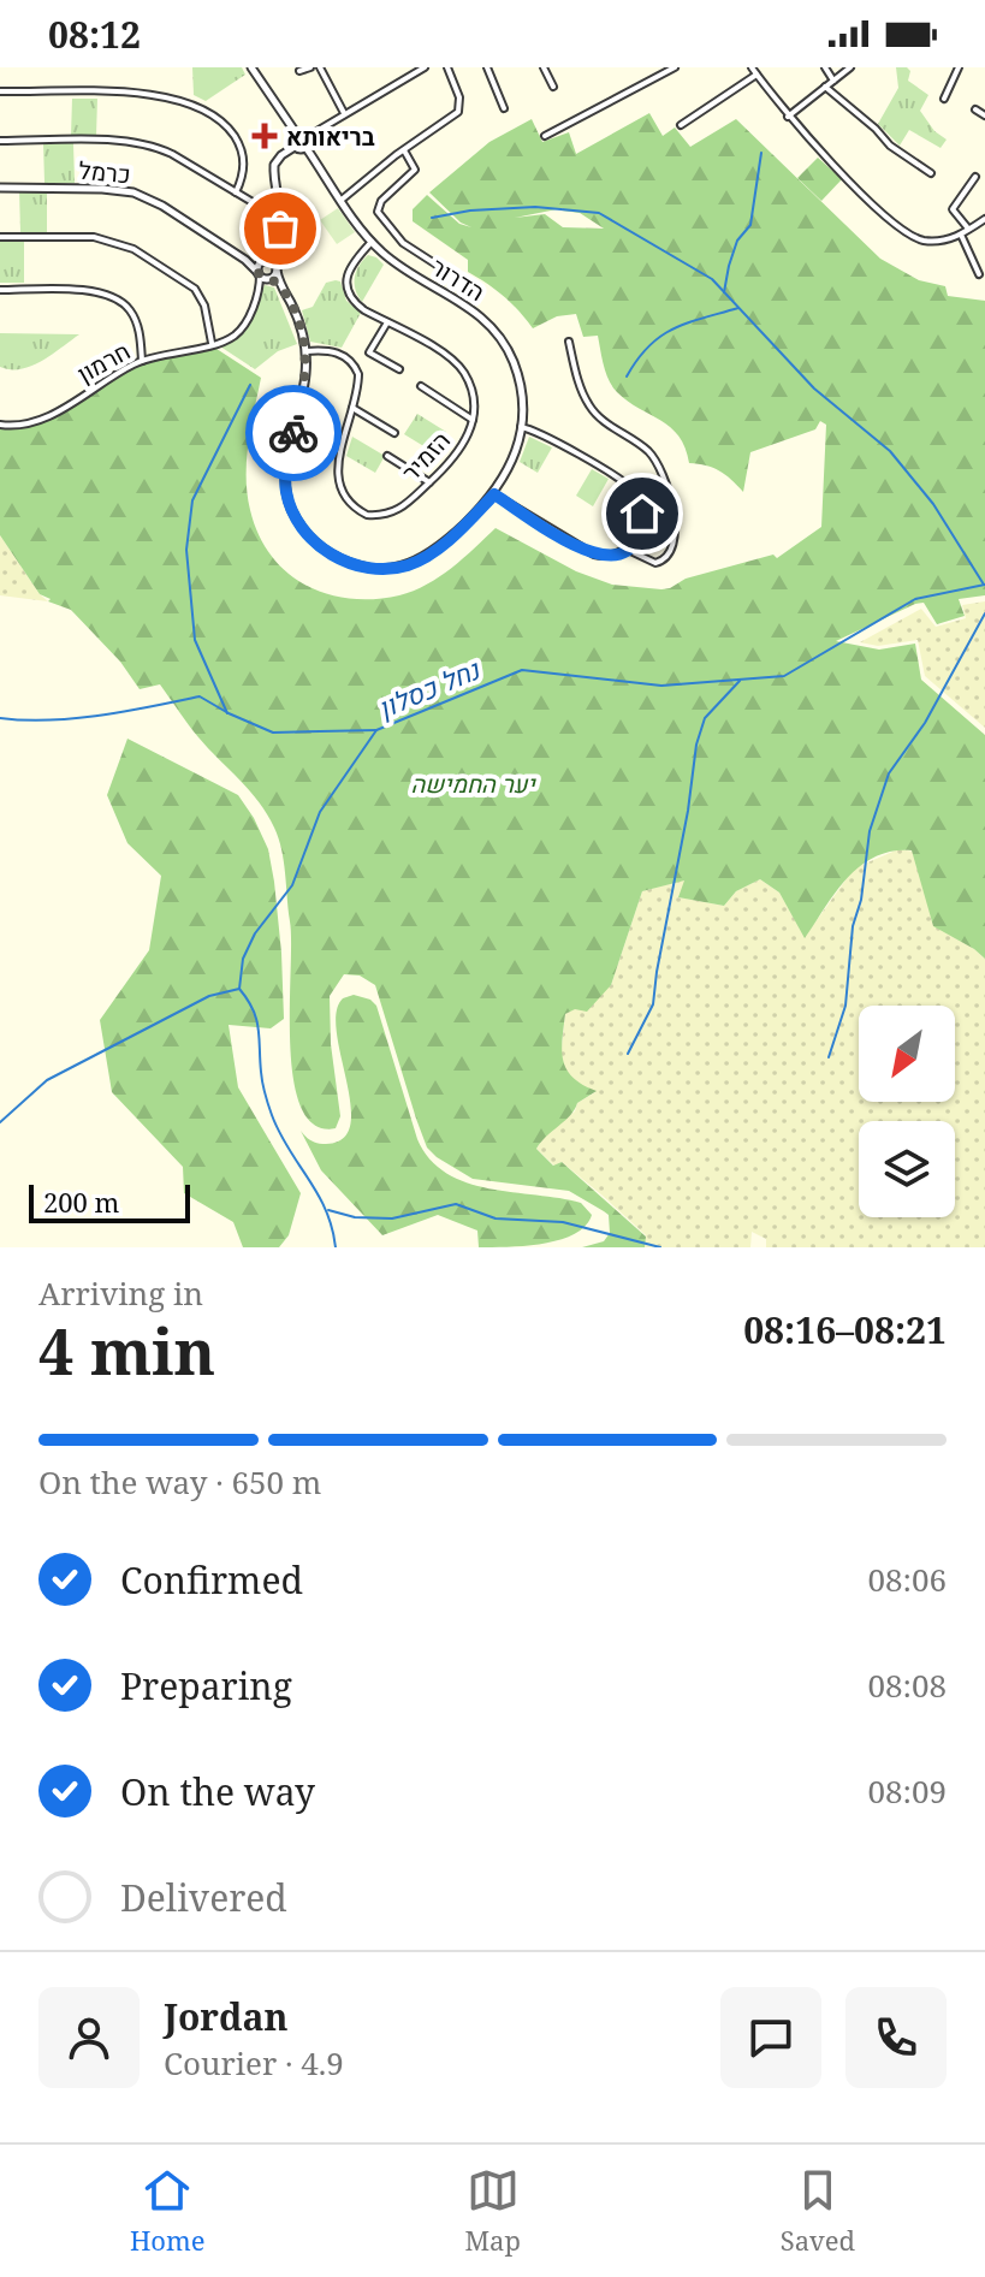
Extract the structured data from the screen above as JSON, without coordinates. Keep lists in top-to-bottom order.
{
  "streets": {
    "street": [
      "כרמל",
      "הדרור",
      "חרמון",
      "הזמיר"
    ]
  },
  "crossings": [
    ["כרמל", "הדרור"],
    ["כרמל", "חרמון"],
    ["הדרור", "הזמיר"]
  ],
  "water": ["נחל כסלון"],
  "parks": ["יער החמישה"],
  "places": {
    "health": ["בריאותא"]
  },
  "scale_bar": "200 m",
  "north": "bottom left",
  "page": {
    "status": "08:12",
    "scale": "200 m",
    "heading": ["4 min", "Arriving in", "08:16–08:21"],
    "panel": ["Jordan", "Courier · 4.9"],
    "bar": "On the way · 650 m",
    "list": [
      ["Confirmed", "08:06"],
      ["Preparing", "08:08"],
      ["On the way", "08:09"],
      "Delivered"
    ],
    "tabs": ["Home", "Map", "Saved"]
  }
}
